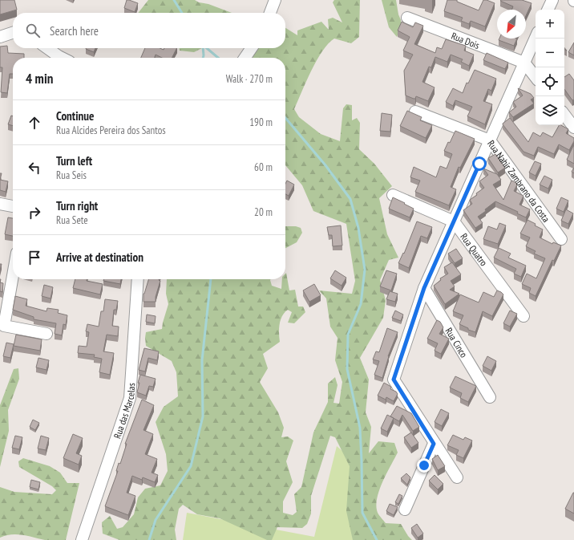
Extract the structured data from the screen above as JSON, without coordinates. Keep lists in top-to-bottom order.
{
  "streets": {
    "street": [
      "Rua Dois",
      "Rua Nahir Zambrano da Costa",
      "Rua Quatro",
      "Rua Cinco",
      "Rua das Marcelas"
    ]
  },
  "north": "bottom left",
  "page": {
    "map_buttons": ["+", "−"],
    "search": "Search here",
    "heading": ["4 min", "Walk · 270 m"],
    "list": [
      ["Continue", "Rua Alcides Pereira dos Santos", "190 m"],
      ["Turn left", "Rua Seis", "60 m"],
      ["Turn right", "Rua Sete", "20 m"],
      "Arrive at destination"
    ]
  }
}
